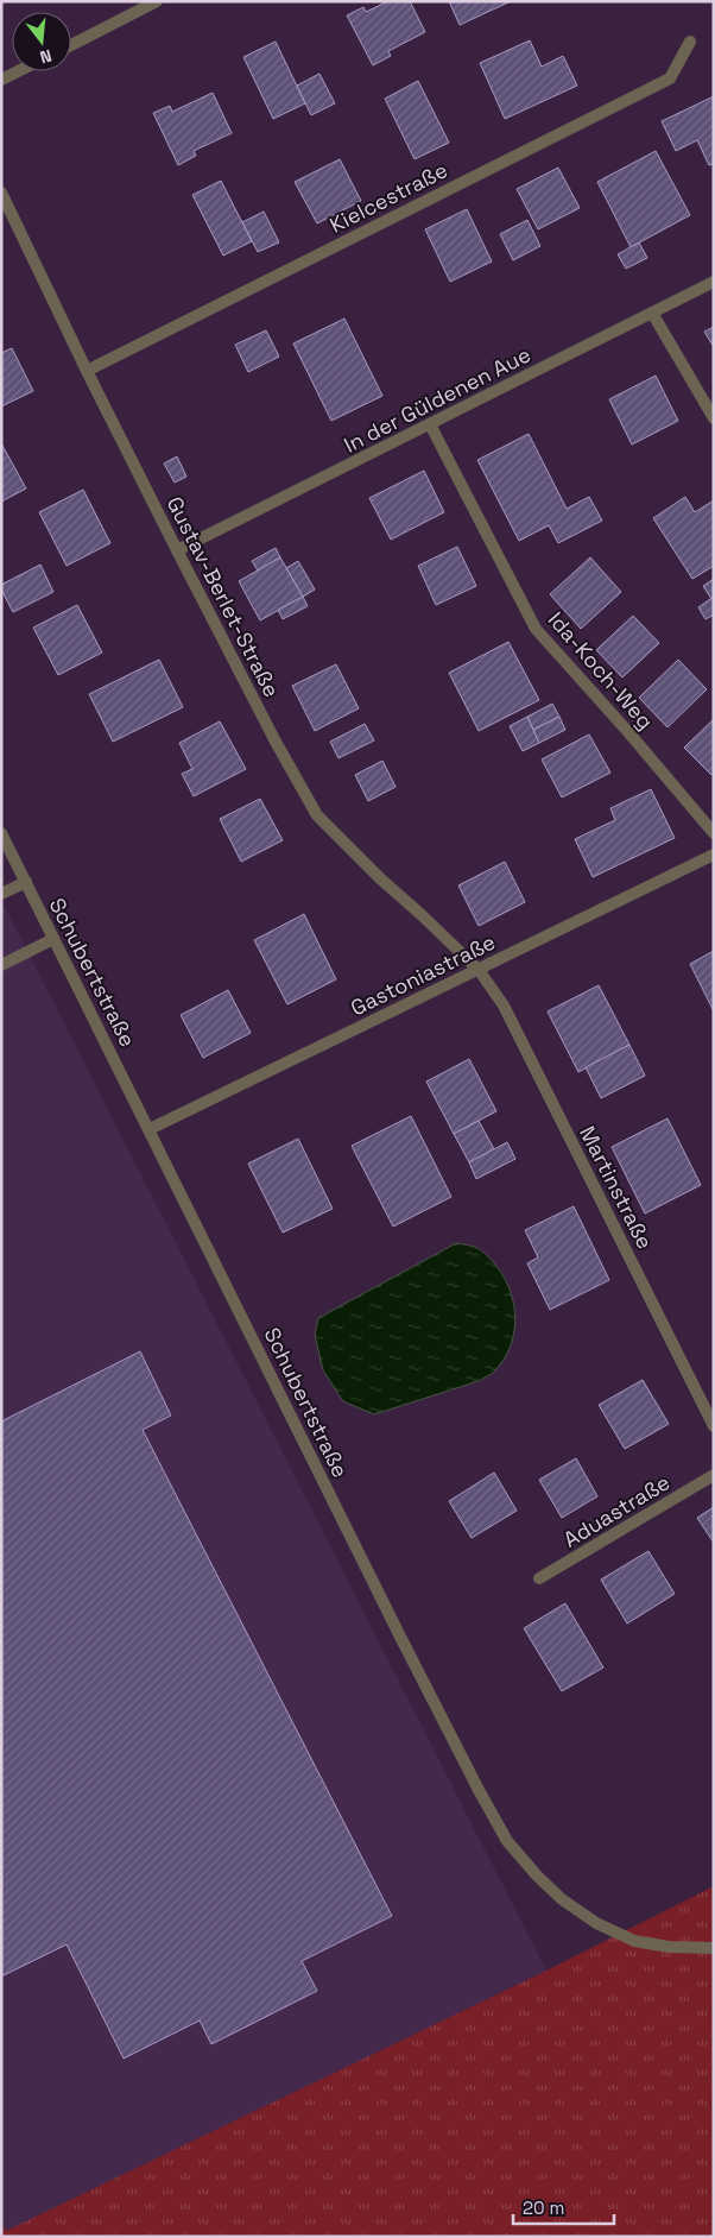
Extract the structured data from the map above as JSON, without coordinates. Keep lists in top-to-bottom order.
{
  "streets": {
    "street": [
      "Kielcestraße",
      "In der Güldenen Aue",
      "Gustav-Berlet-Straße",
      "Ida-Koch-Weg",
      "Schubertstraße",
      "Gastoniastraße",
      "Martinstraße",
      "Aduastraße"
    ]
  },
  "crossings": [
    ["Kielcestraße", "Gustav-Berlet-Straße"],
    ["In der Güldenen Aue", "Gustav-Berlet-Straße"],
    ["In der Güldenen Aue", "Ida-Koch-Weg"],
    ["Gustav-Berlet-Straße", "Gastoniastraße"],
    ["Gustav-Berlet-Straße", "Martinstraße"],
    ["Schubertstraße", "Gastoniastraße"],
    ["Gastoniastraße", "Martinstraße"]
  ],
  "scale_bar": "20 m",
  "north": "bottom"
}
